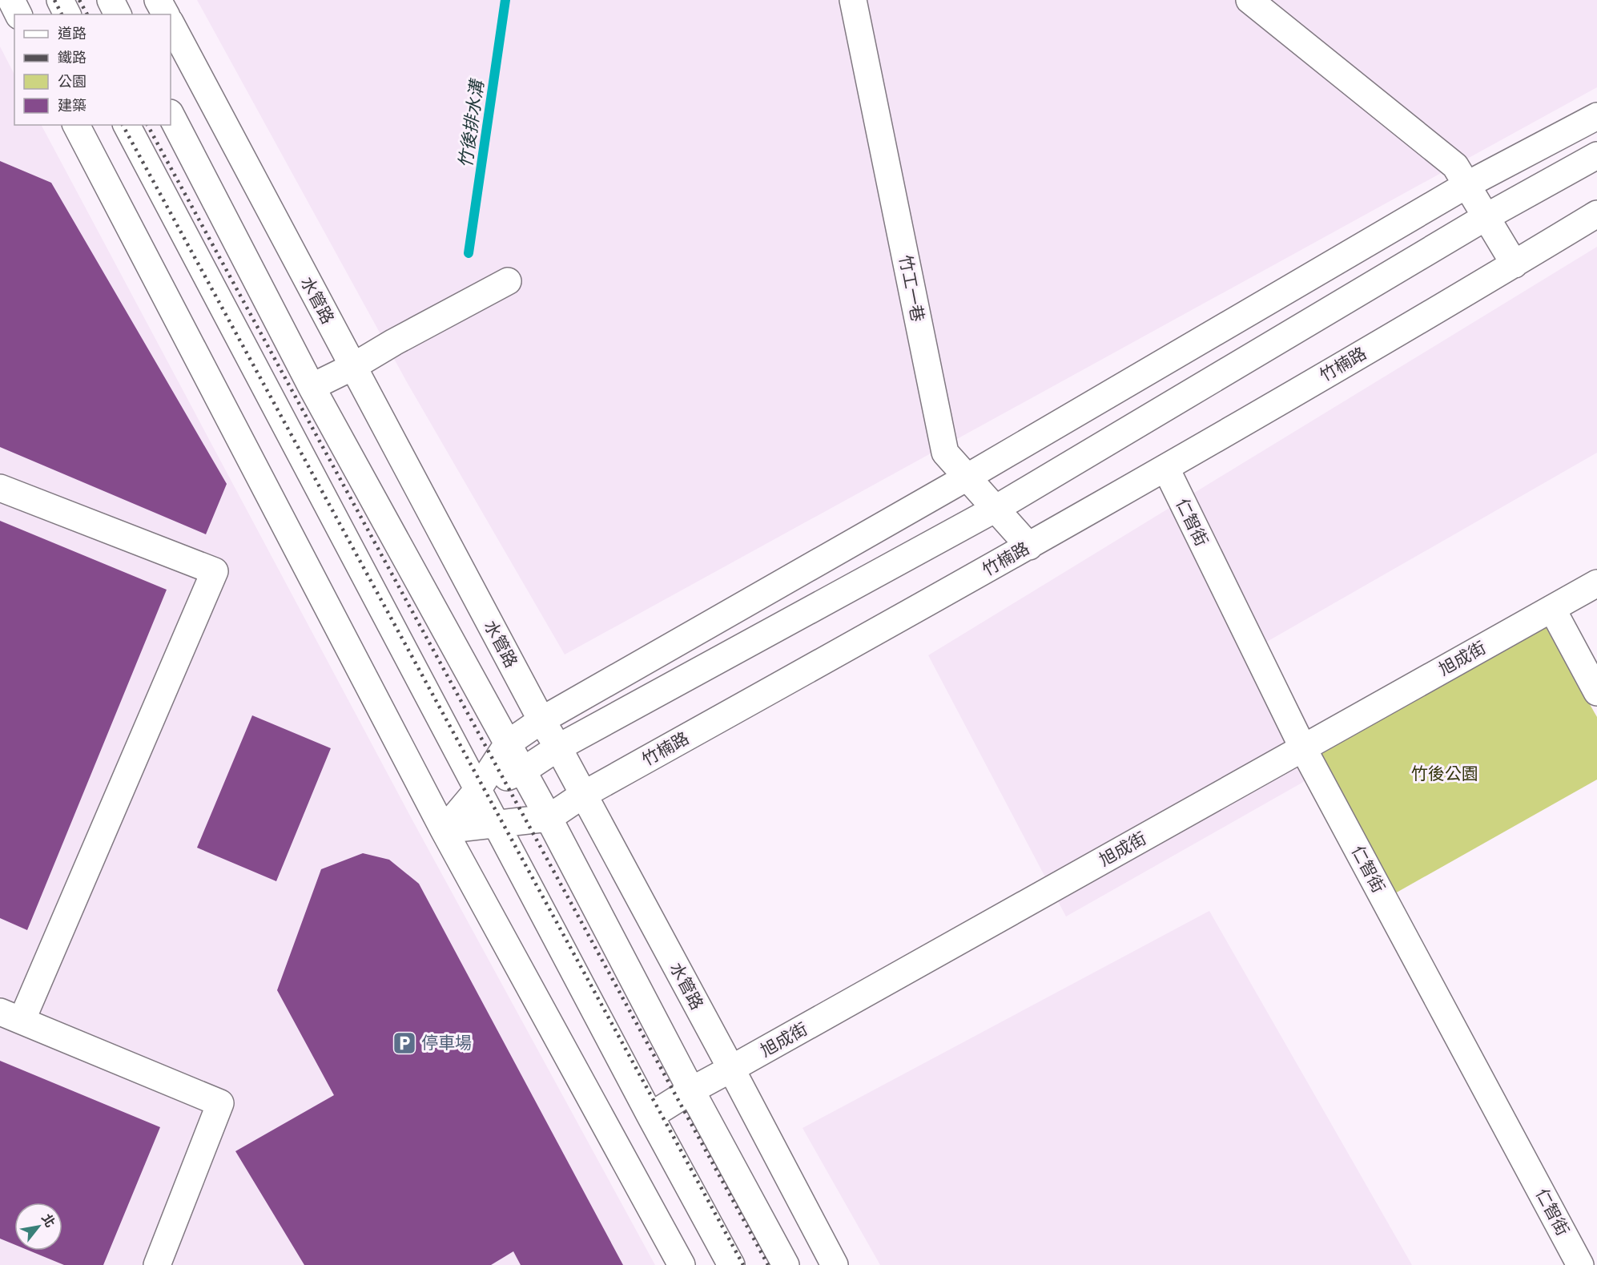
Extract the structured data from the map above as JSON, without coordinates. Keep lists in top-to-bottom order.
{
  "streets": {
    "street": [
      "竹工一巷",
      "水管路",
      "竹楠路",
      "仁智街",
      "旭成街"
    ]
  },
  "crossings": [
    ["竹工一巷", "竹楠路"],
    ["水管路", "竹楠路"],
    ["水管路", "旭成街"],
    ["竹楠路", "仁智街"],
    ["仁智街", "旭成街"]
  ],
  "water": ["竹後排水溝"],
  "parks": ["竹後公園"],
  "places": {
    "parking": ["停車場"]
  },
  "legend": [
    "道路",
    "鐵路",
    "公園",
    "建築"
  ],
  "north": "top right"
}
